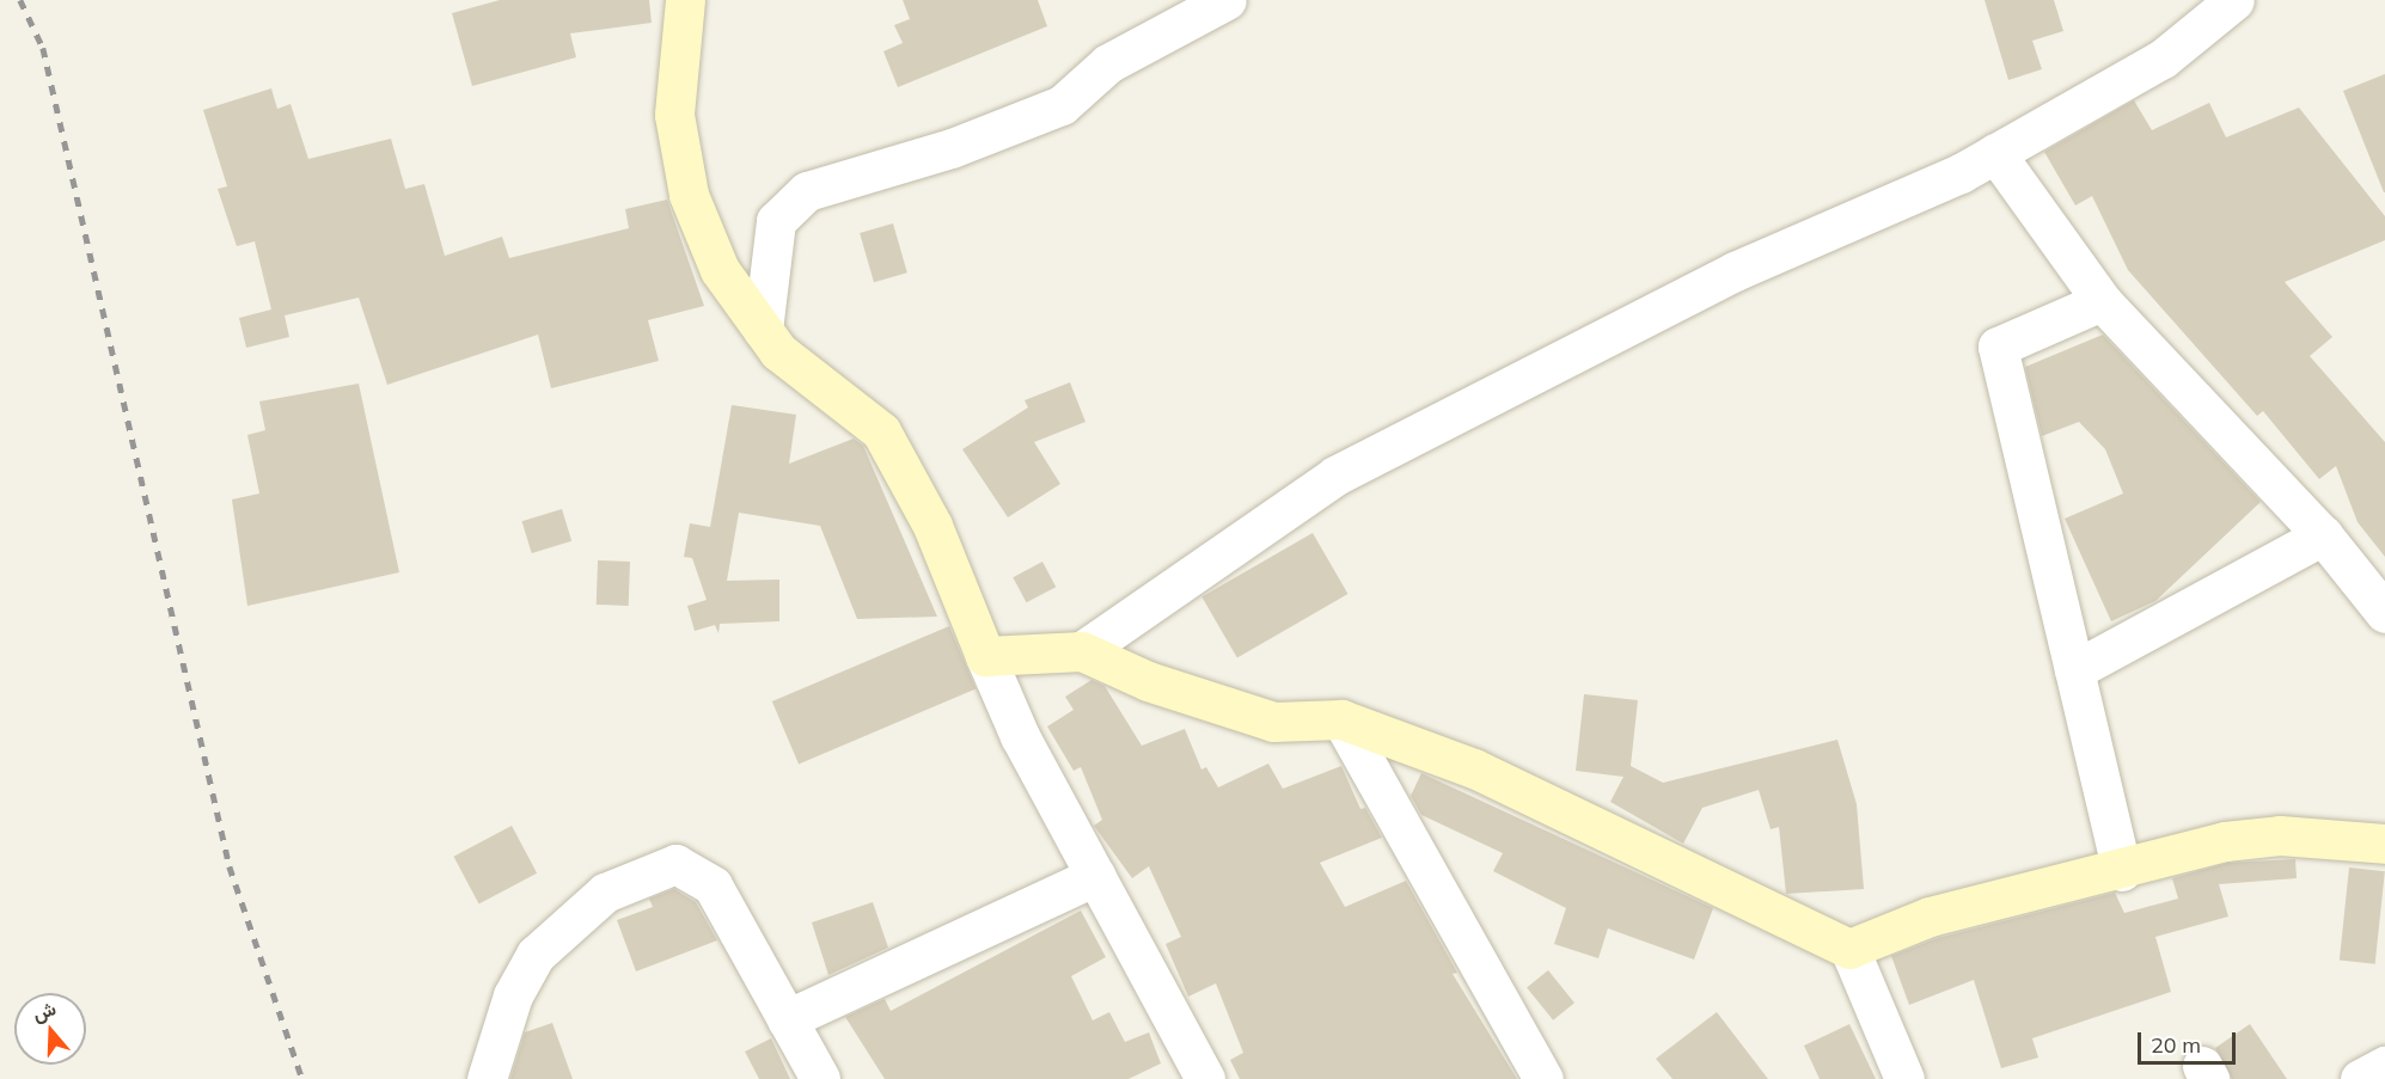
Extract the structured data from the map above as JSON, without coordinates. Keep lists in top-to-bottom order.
{
  "scale_bar": "20 m",
  "north": "top"
}
